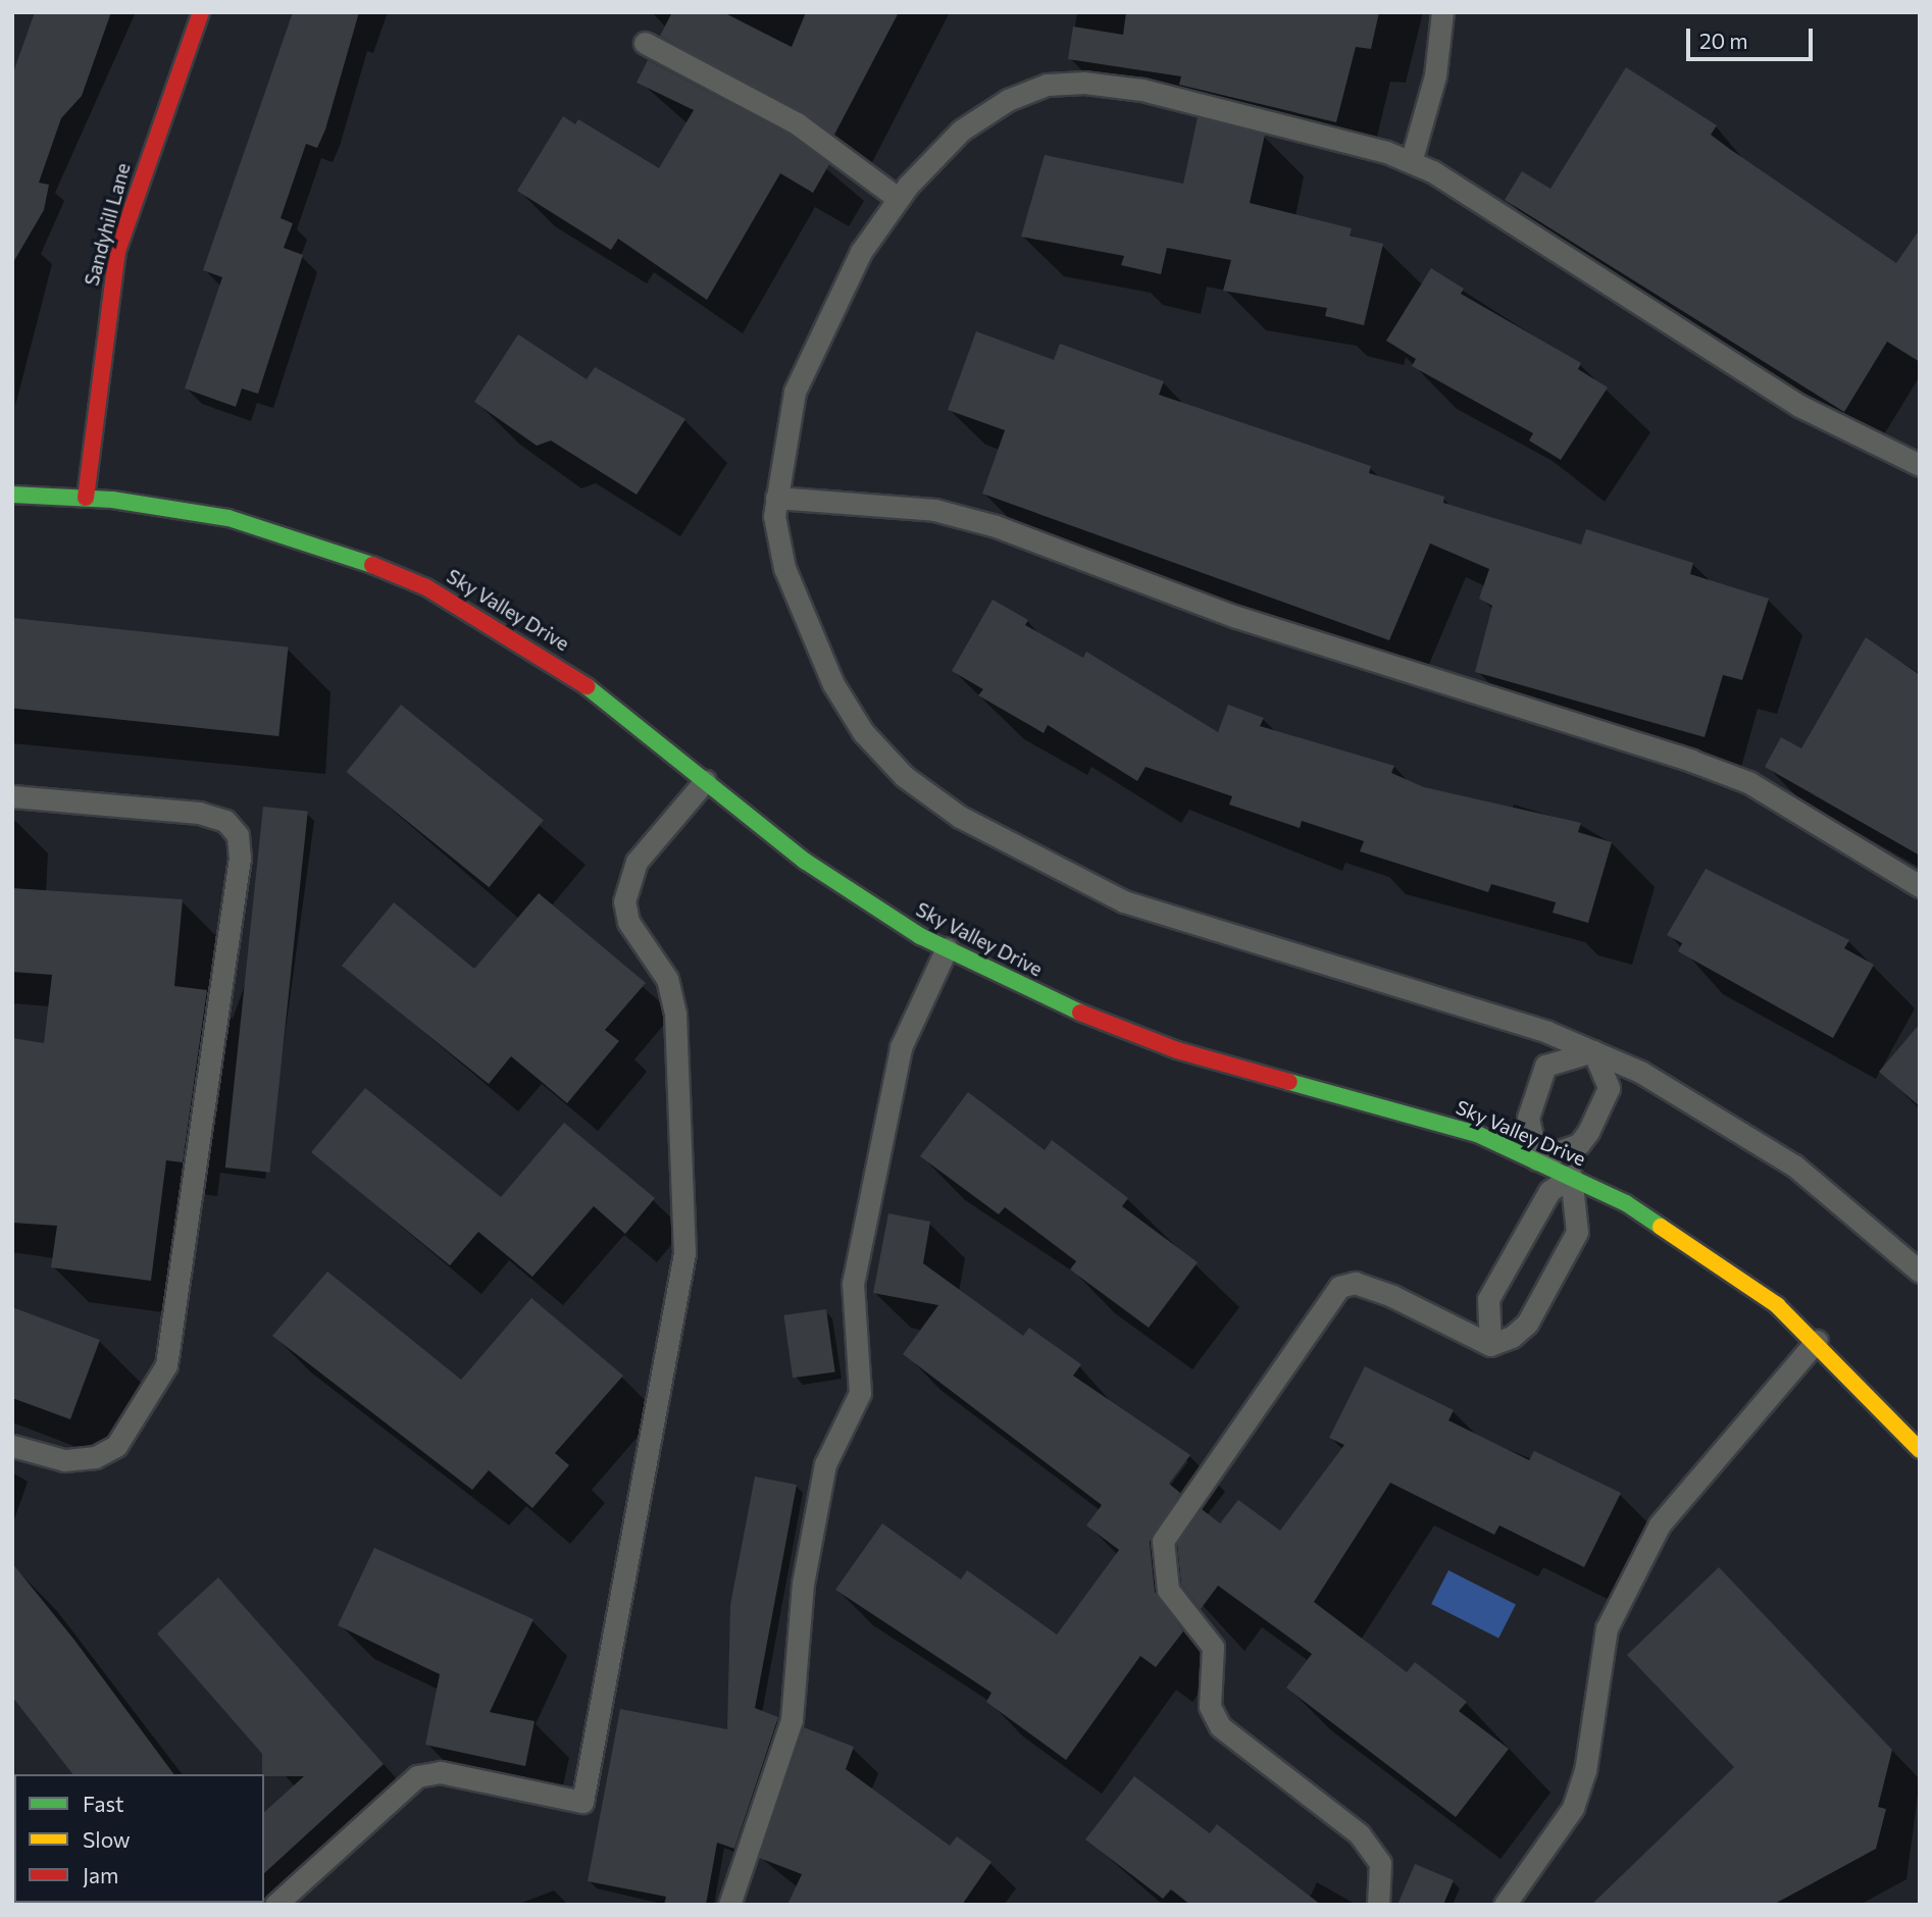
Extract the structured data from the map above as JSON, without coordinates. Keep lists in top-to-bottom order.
{
  "streets": {
    "street": ["Sandyhill Lane", "Sky Valley Drive"]
  },
  "crossings": [
    ["Sandyhill Lane", "Sky Valley Drive"]
  ],
  "legend": ["Fast", "Slow", "Jam"],
  "scale_bar": "20 m"
}
